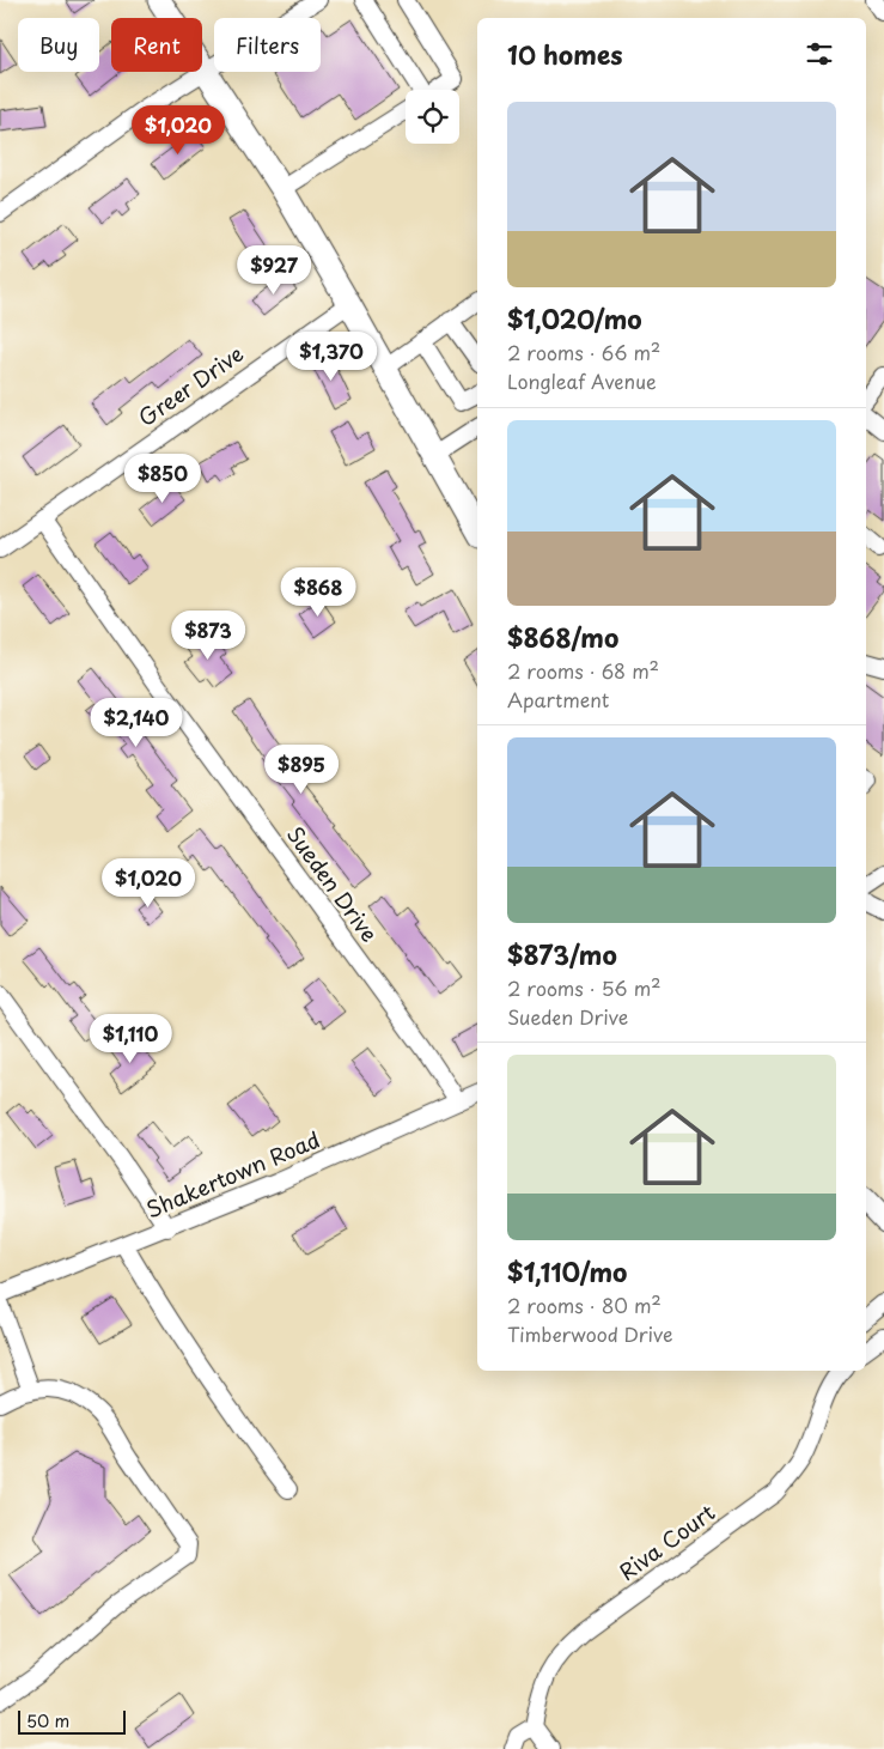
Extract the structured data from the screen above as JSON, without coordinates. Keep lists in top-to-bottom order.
{
  "streets": {
    "street": [
      "Greer Drive",
      "Sueden Drive",
      "Shakertown Road",
      "Riva Court"
    ]
  },
  "crossings": [
    ["Greer Drive", "Sueden Drive"],
    ["Sueden Drive", "Shakertown Road"]
  ],
  "scale_bar": "50 m",
  "page": {
    "chip": ["Buy", "Rent", "Filters"],
    "heading": "10 homes",
    "list": [
      {
        "name": "$1,020/mo",
        "note": "2 rooms · 66 m² · Longleaf Avenue"
      },
      {
        "name": "$868/mo",
        "note": "2 rooms · 68 m² · Apartment"
      },
      {
        "name": "$873/mo",
        "note": "2 rooms · 56 m² · Sueden Drive"
      },
      {
        "name": "$1,110/mo",
        "note": "2 rooms · 80 m² · Timberwood Drive"
      }
    ],
    "price": [
      "$1,020",
      "$927",
      "$1,370",
      "$850",
      "$868",
      "$873",
      "$2,140",
      "$895",
      "$1,020",
      "$1,110"
    ],
    "scale": "50 m"
  }
}
